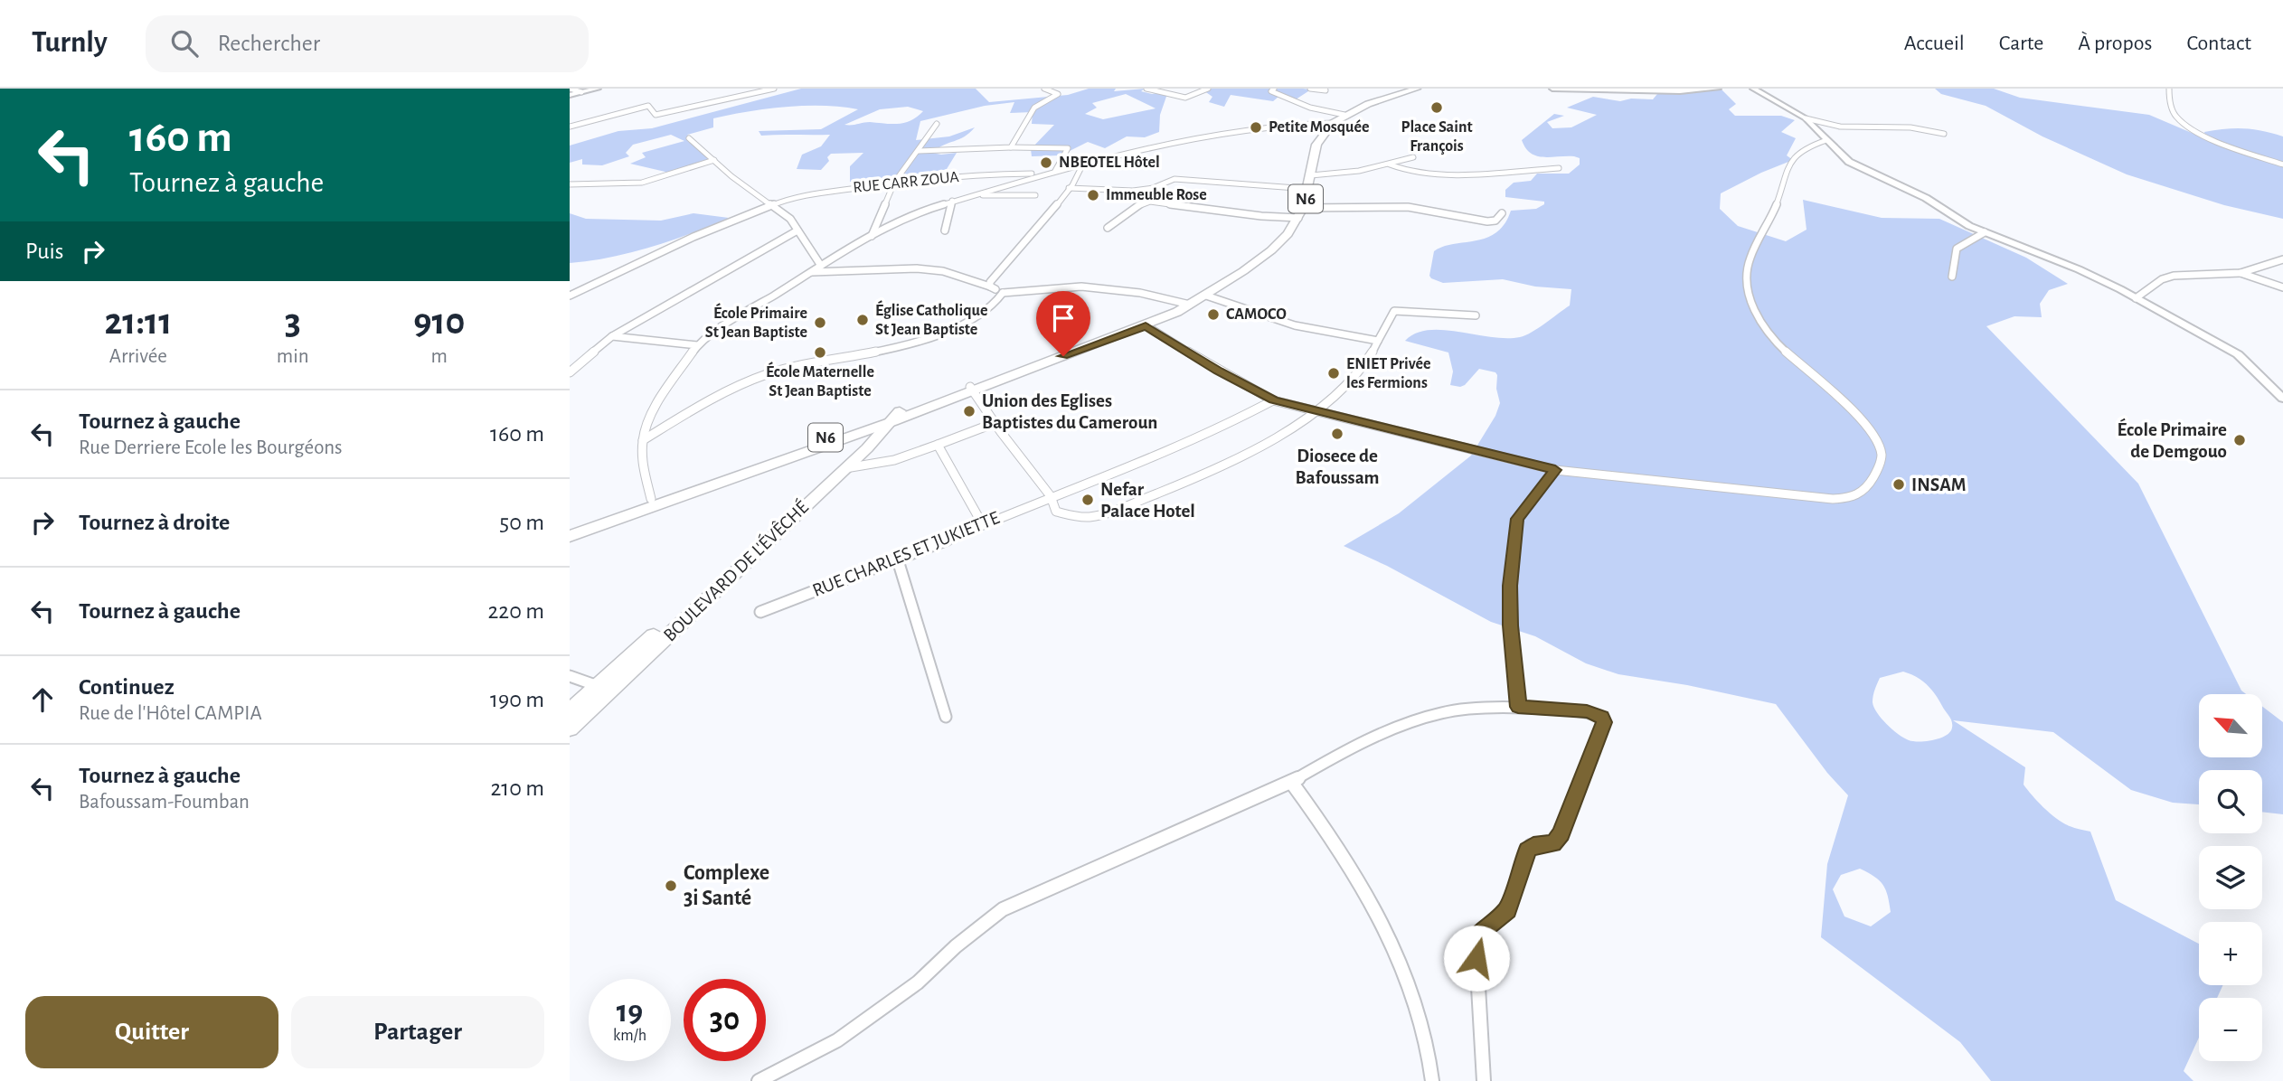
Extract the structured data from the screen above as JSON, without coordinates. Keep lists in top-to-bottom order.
{
  "streets": {
    "main road": ["N6", "BOULEVARD DE L'ÉVÊCHÉ"],
    "street": ["RUE CARR ZOUA", "RUE CHARLES ET JUKIETTE"]
  },
  "crossings": [
    ["N6", "BOULEVARD DE L'ÉVÊCHÉ"]
  ],
  "places": [
    "Place Saint François",
    "Petite Mosquée",
    "NBEOTEL Hôtel",
    "Immeuble Rose",
    "CAMOCO",
    "Église Catholique St Jean Baptiste",
    "École Primaire St Jean Baptiste",
    "École Maternelle St Jean Baptiste",
    "ENIET Privée les Fermions",
    "Union des Eglises Baptistes du Cameroun",
    "Diosece de Bafoussam",
    "École Primaire de Demgouo",
    "INSAM",
    "Nefar Palace Hotel",
    "Complexe 3i Santé"
  ],
  "north": "top left",
  "page": {
    "header": "Turnly",
    "search": "Rechercher",
    "nav": [
      "Accueil",
      "Carte",
      "À propos",
      "Contact"
    ],
    "turn": ["160 m", "Tournez à gauche"],
    "then": "Puis",
    "eta": [
      "21:11",
      "Arrivée",
      "3",
      "min",
      "910",
      "m"
    ],
    "list": [
      {
        "name": "Tournez à gauche",
        "note": "Rue Derriere Ecole les Bourgéons",
        "value": "160 m"
      },
      {
        "name": "Tournez à droite",
        "value": "50 m"
      },
      {
        "name": "Tournez à gauche",
        "value": "220 m"
      },
      {
        "name": "Continuez",
        "note": "Rue de l'Hôtel CAMPIA",
        "value": "190 m"
      },
      {
        "name": "Tournez à gauche",
        "note": "Bafoussam-Foumban",
        "value": "210 m"
      }
    ],
    "map_buttons": ["+", "−"],
    "speed": "19 km/h",
    "limit": "30",
    "buttons": ["Quitter", "Partager"]
  }
}
